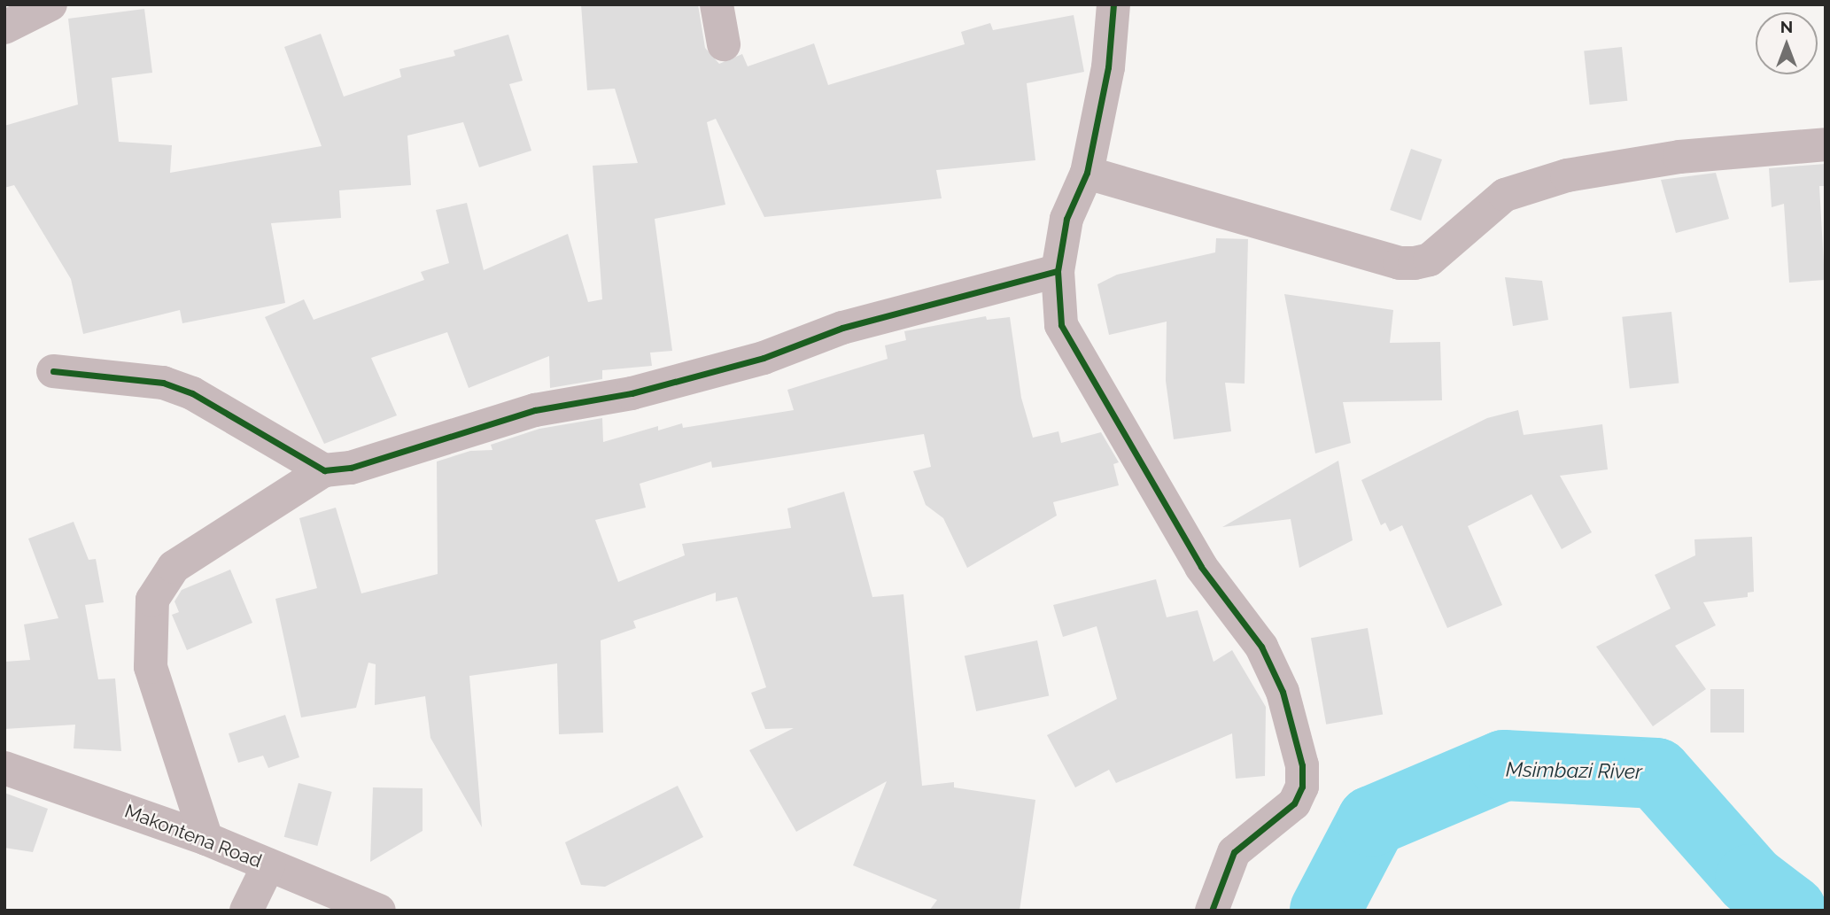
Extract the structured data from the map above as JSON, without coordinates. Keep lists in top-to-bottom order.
{
  "streets": {
    "street": ["Makontena Road"]
  },
  "water": ["Msimbazi River"],
  "north": "top"
}
